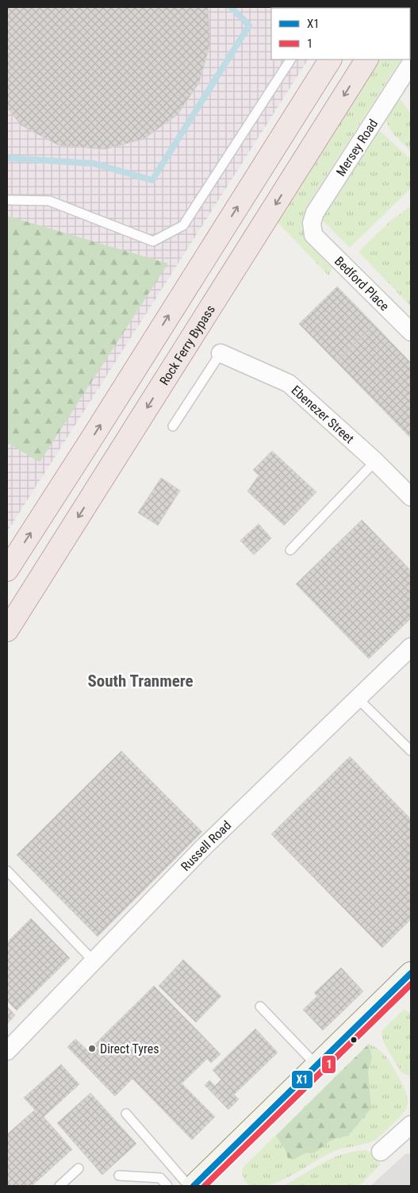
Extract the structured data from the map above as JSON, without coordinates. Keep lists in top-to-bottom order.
{
  "streets": {
    "highway": ["Rock Ferry Bypass"],
    "street": [
      "Mersey Road",
      "Bedford Place",
      "Ebenezer Street",
      "Russell Road"
    ]
  },
  "crossings": [
    ["Mersey Road", "Bedford Place"]
  ],
  "districts": ["South Tranmere"],
  "places": ["Direct Tyres"],
  "lines": ["transit line X1", "transit line 1"],
  "legend": ["X1", "1"]
}
